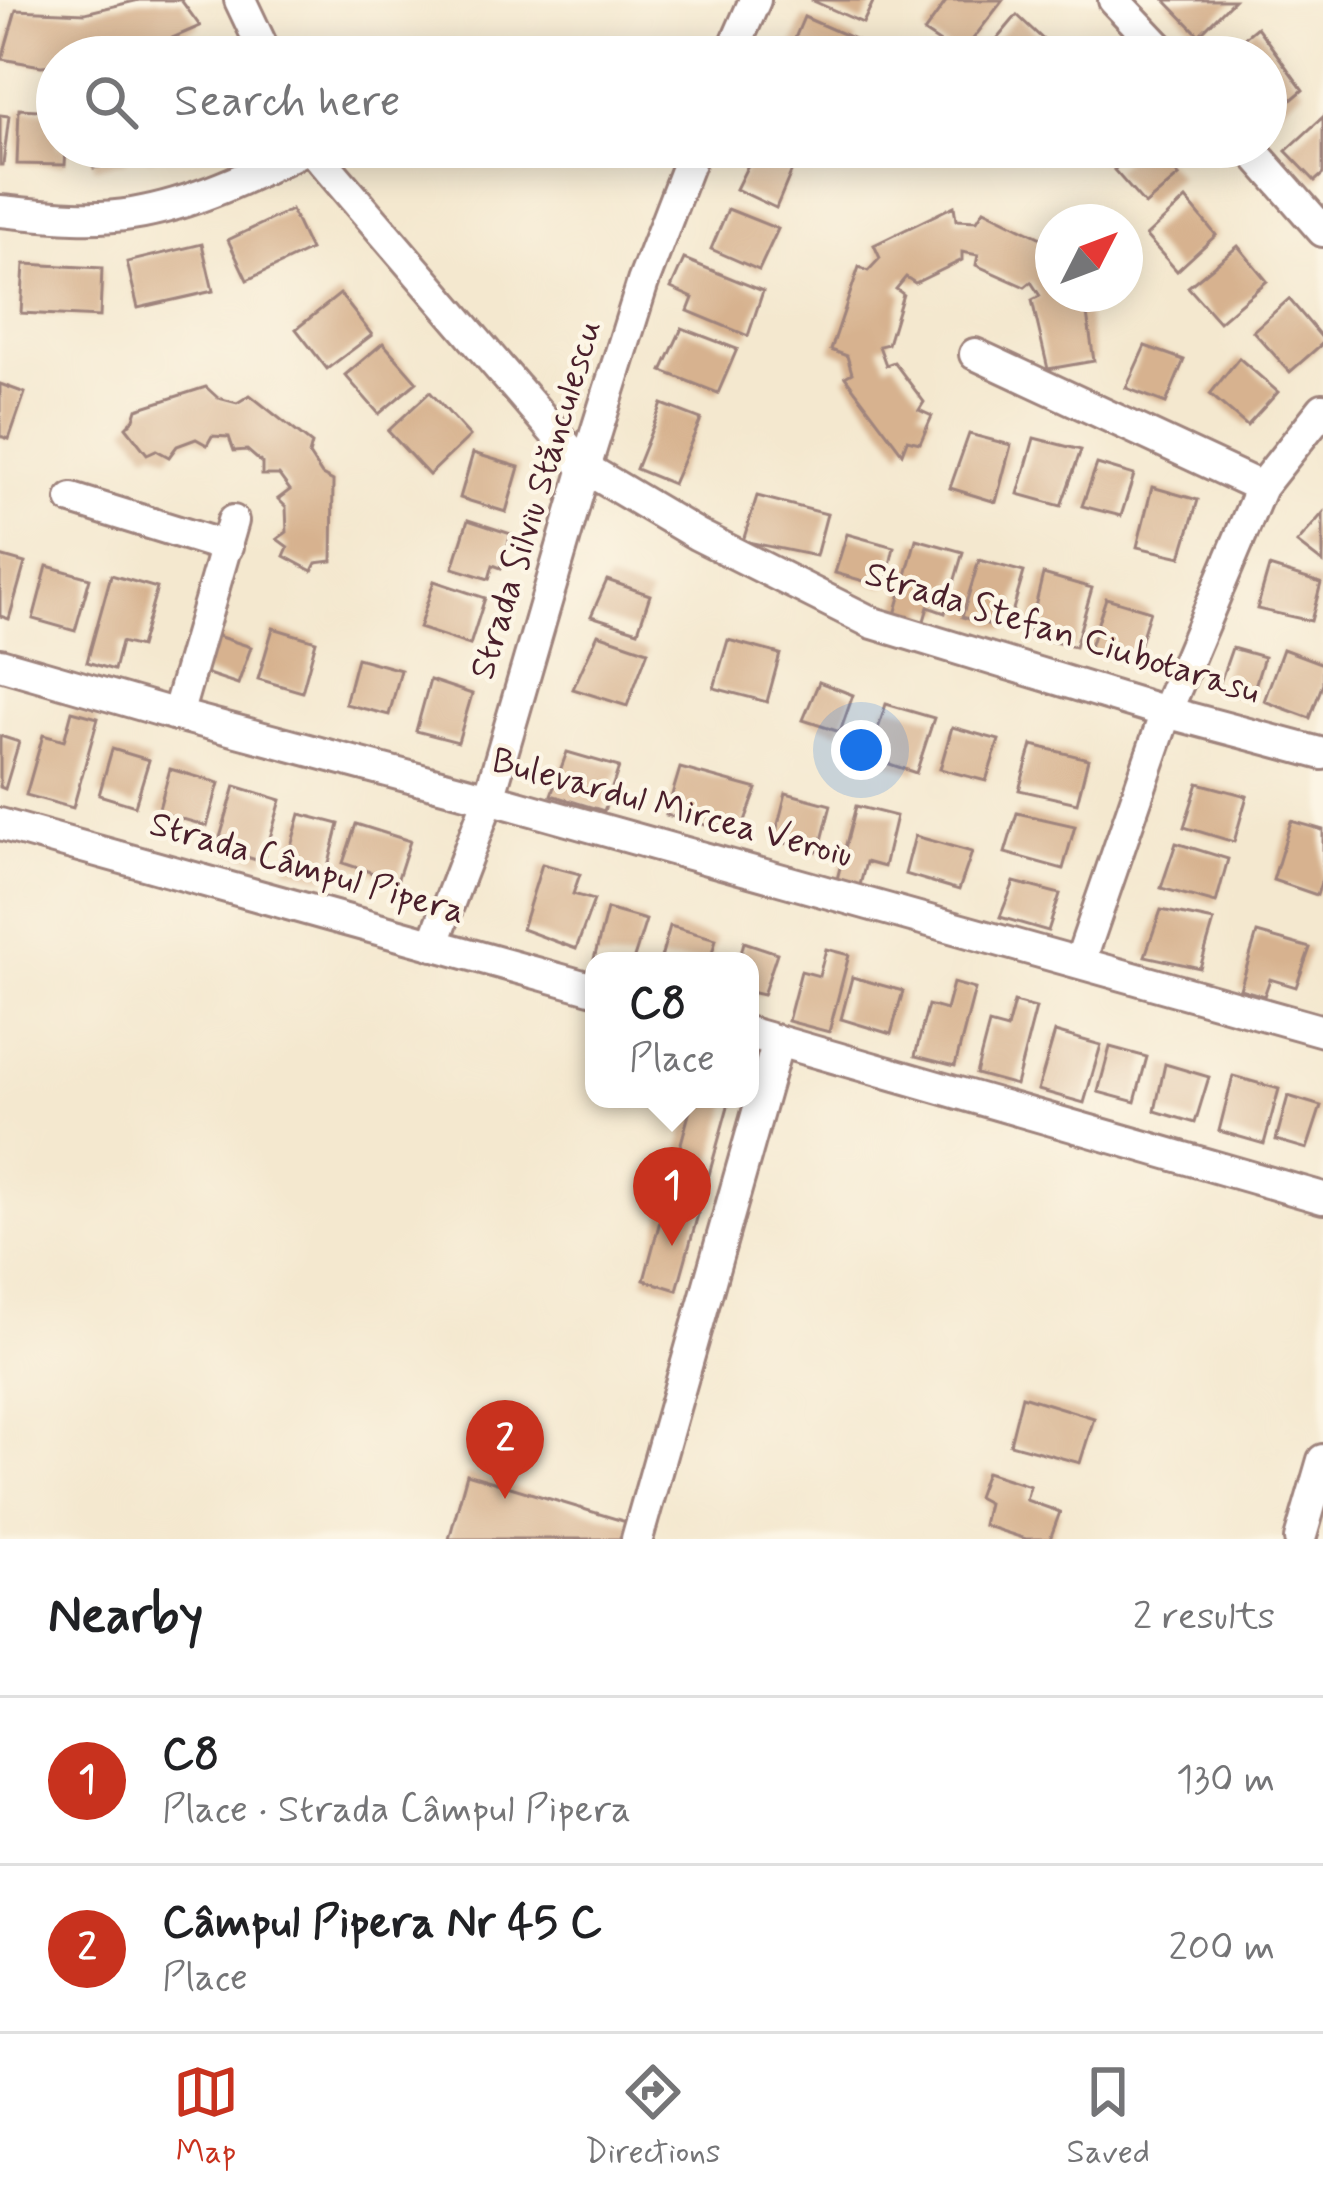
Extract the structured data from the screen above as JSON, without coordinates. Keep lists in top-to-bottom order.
{
  "streets": {
    "street": [
      "Strada Silviu Stănculescu",
      "Strada Stefan Ciubotarasu",
      "Bulevardul Mircea Veroiu",
      "Strada Câmpul Pipera"
    ]
  },
  "crossings": [
    ["Strada Silviu Stănculescu", "Strada Stefan Ciubotarasu"],
    ["Strada Silviu Stănculescu", "Bulevardul Mircea Veroiu"],
    ["Strada Silviu Stănculescu", "Strada Câmpul Pipera"]
  ],
  "north": "top right",
  "page": {
    "search": "Search here",
    "popup": ["C8", "Place"],
    "pins": ["1", "2"],
    "heading": ["Nearby", "2 results"],
    "list": [
      {
        "mark": "1",
        "name": "C8",
        "note": "Place · Strada Câmpul Pipera",
        "value": "130 m"
      },
      {
        "mark": "2",
        "name": "Câmpul Pipera Nr 45 C",
        "note": "Place",
        "value": "200 m"
      }
    ],
    "nav": ["Map", "Directions", "Saved"]
  }
}
